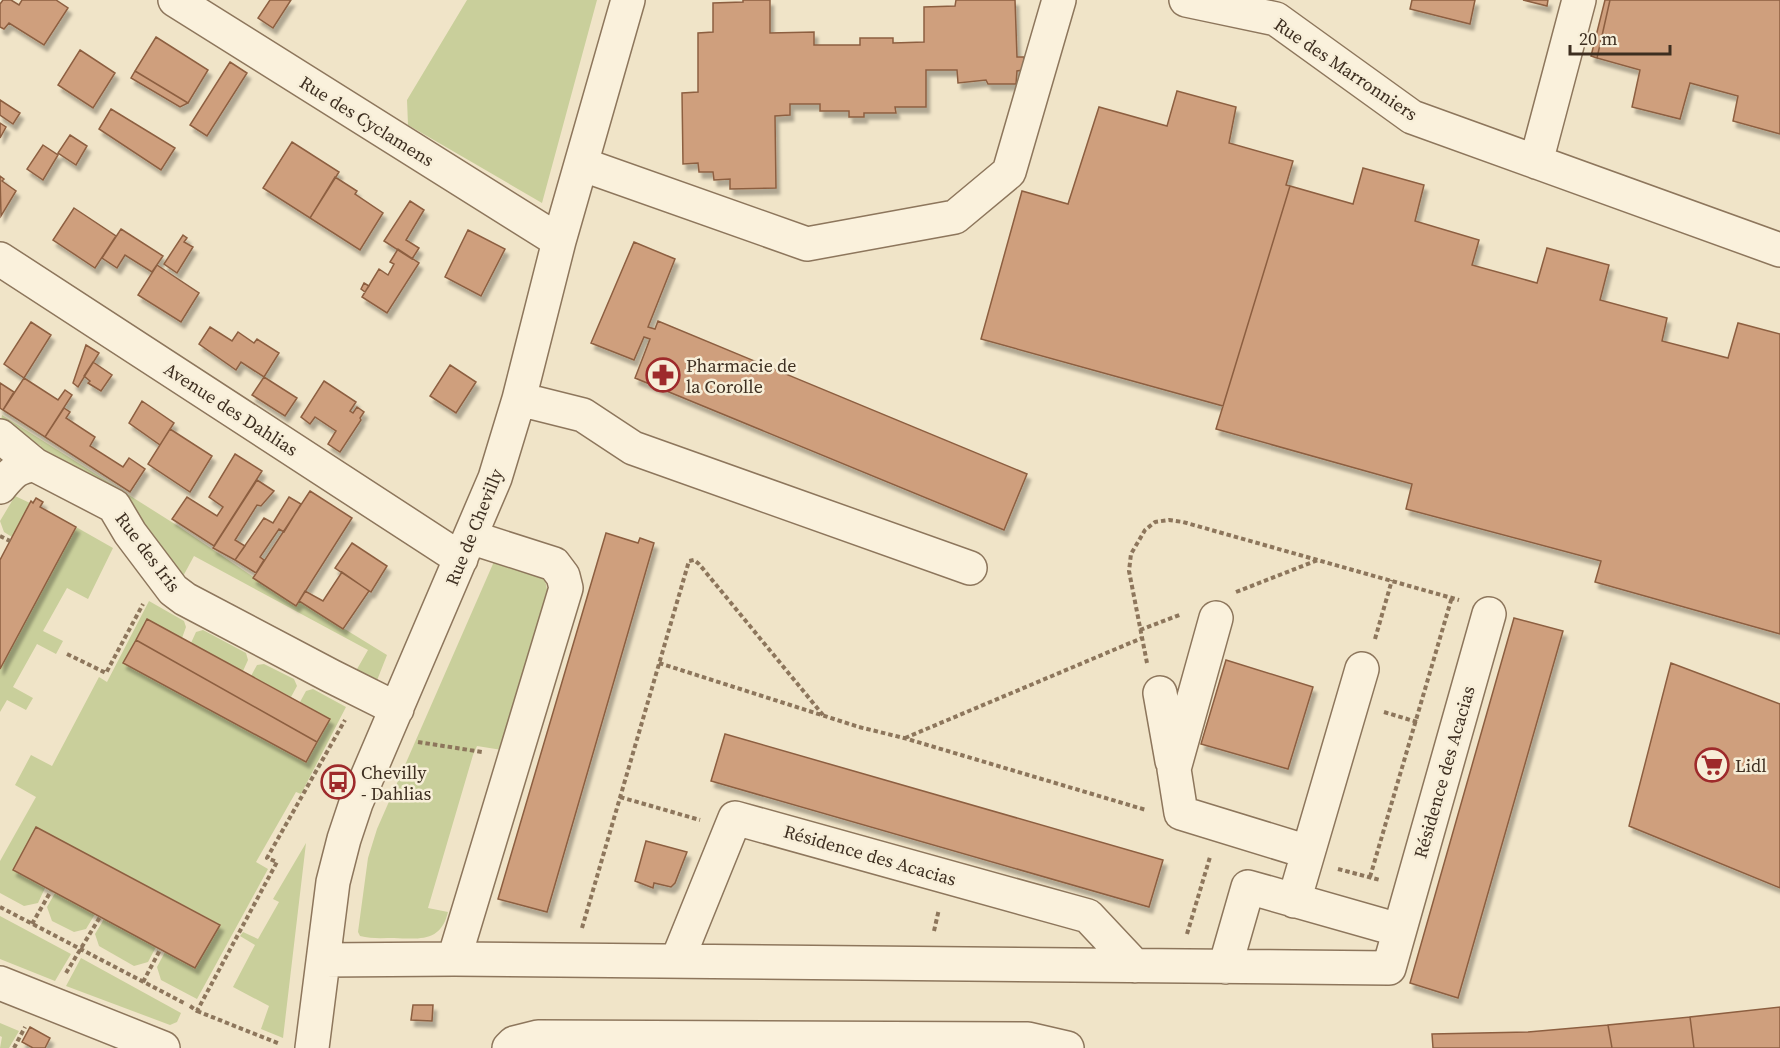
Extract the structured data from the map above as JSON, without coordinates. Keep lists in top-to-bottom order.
{
  "streets": {
    "street": [
      "Rue des Marronniers",
      "Rue des Cyclamens",
      "Avenue des Dahlias",
      "Rue de Chevilly",
      "Rue des Iris",
      "Résidence des Acacias"
    ]
  },
  "crossings": [
    ["Rue des Cyclamens", "Rue de Chevilly"],
    ["Avenue des Dahlias", "Rue de Chevilly"],
    ["Avenue des Dahlias", "Résidence des Acacias"],
    ["Rue de Chevilly", "Rue des Iris"],
    ["Rue de Chevilly", "Résidence des Acacias"]
  ],
  "places": {
    "pharmacy": ["Pharmacie de la Corolle"],
    "supermarket": ["Lidl"],
    "bus stop": ["Chevilly - Dahlias"]
  },
  "scale_bar": "20 m"
}
